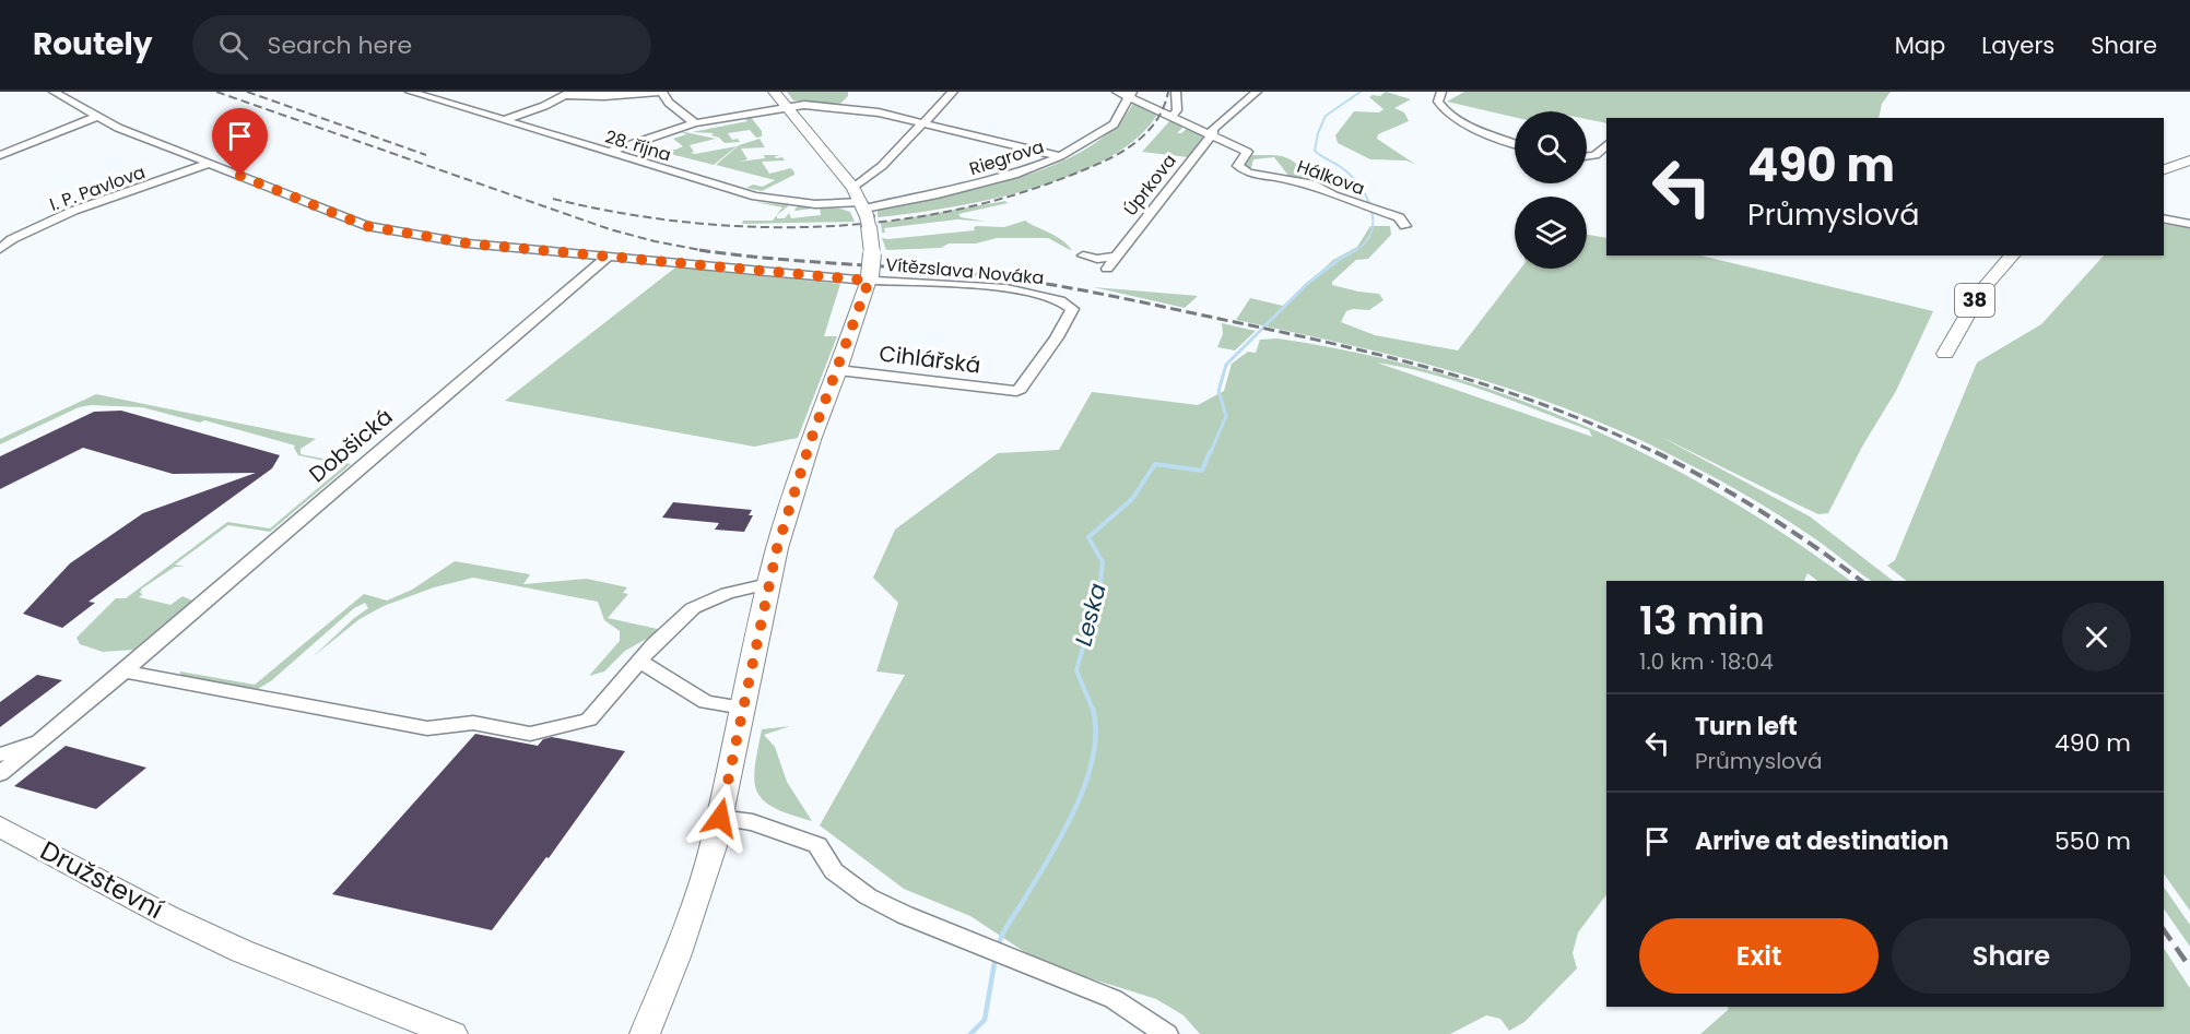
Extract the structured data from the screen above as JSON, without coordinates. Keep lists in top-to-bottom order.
{
  "streets": {
    "main road": ["38", "Družstevní"],
    "street": [
      "28. října",
      "Riegrova",
      "Hálkova",
      "Úprkova",
      "I. P. Pavlova",
      "Vítězslava Nováka",
      "Cihlářská",
      "Dobšická"
    ]
  },
  "crossings": [
    ["28. října", "Riegrova"],
    ["Riegrova", "Hálkova"],
    ["Hálkova", "Úprkova"],
    ["I. P. Pavlova", "Vítězslava Nováka"],
    ["Vítězslava Nováka", "Cihlářská"],
    ["Vítězslava Nováka", "Dobšická"]
  ],
  "water": ["Leska"],
  "page": {
    "header": "Routely",
    "search": "Search here",
    "nav": ["Map", "Layers", "Share"],
    "turn": ["490 m", "Průmyslová"],
    "heading": ["13 min", "1.0 km · 18:04"],
    "list": [
      {
        "name": "Turn left",
        "note": "Průmyslová",
        "value": "490 m"
      },
      {
        "name": "Arrive at destination",
        "value": "550 m"
      }
    ],
    "buttons": ["Exit", "Share"]
  }
}
